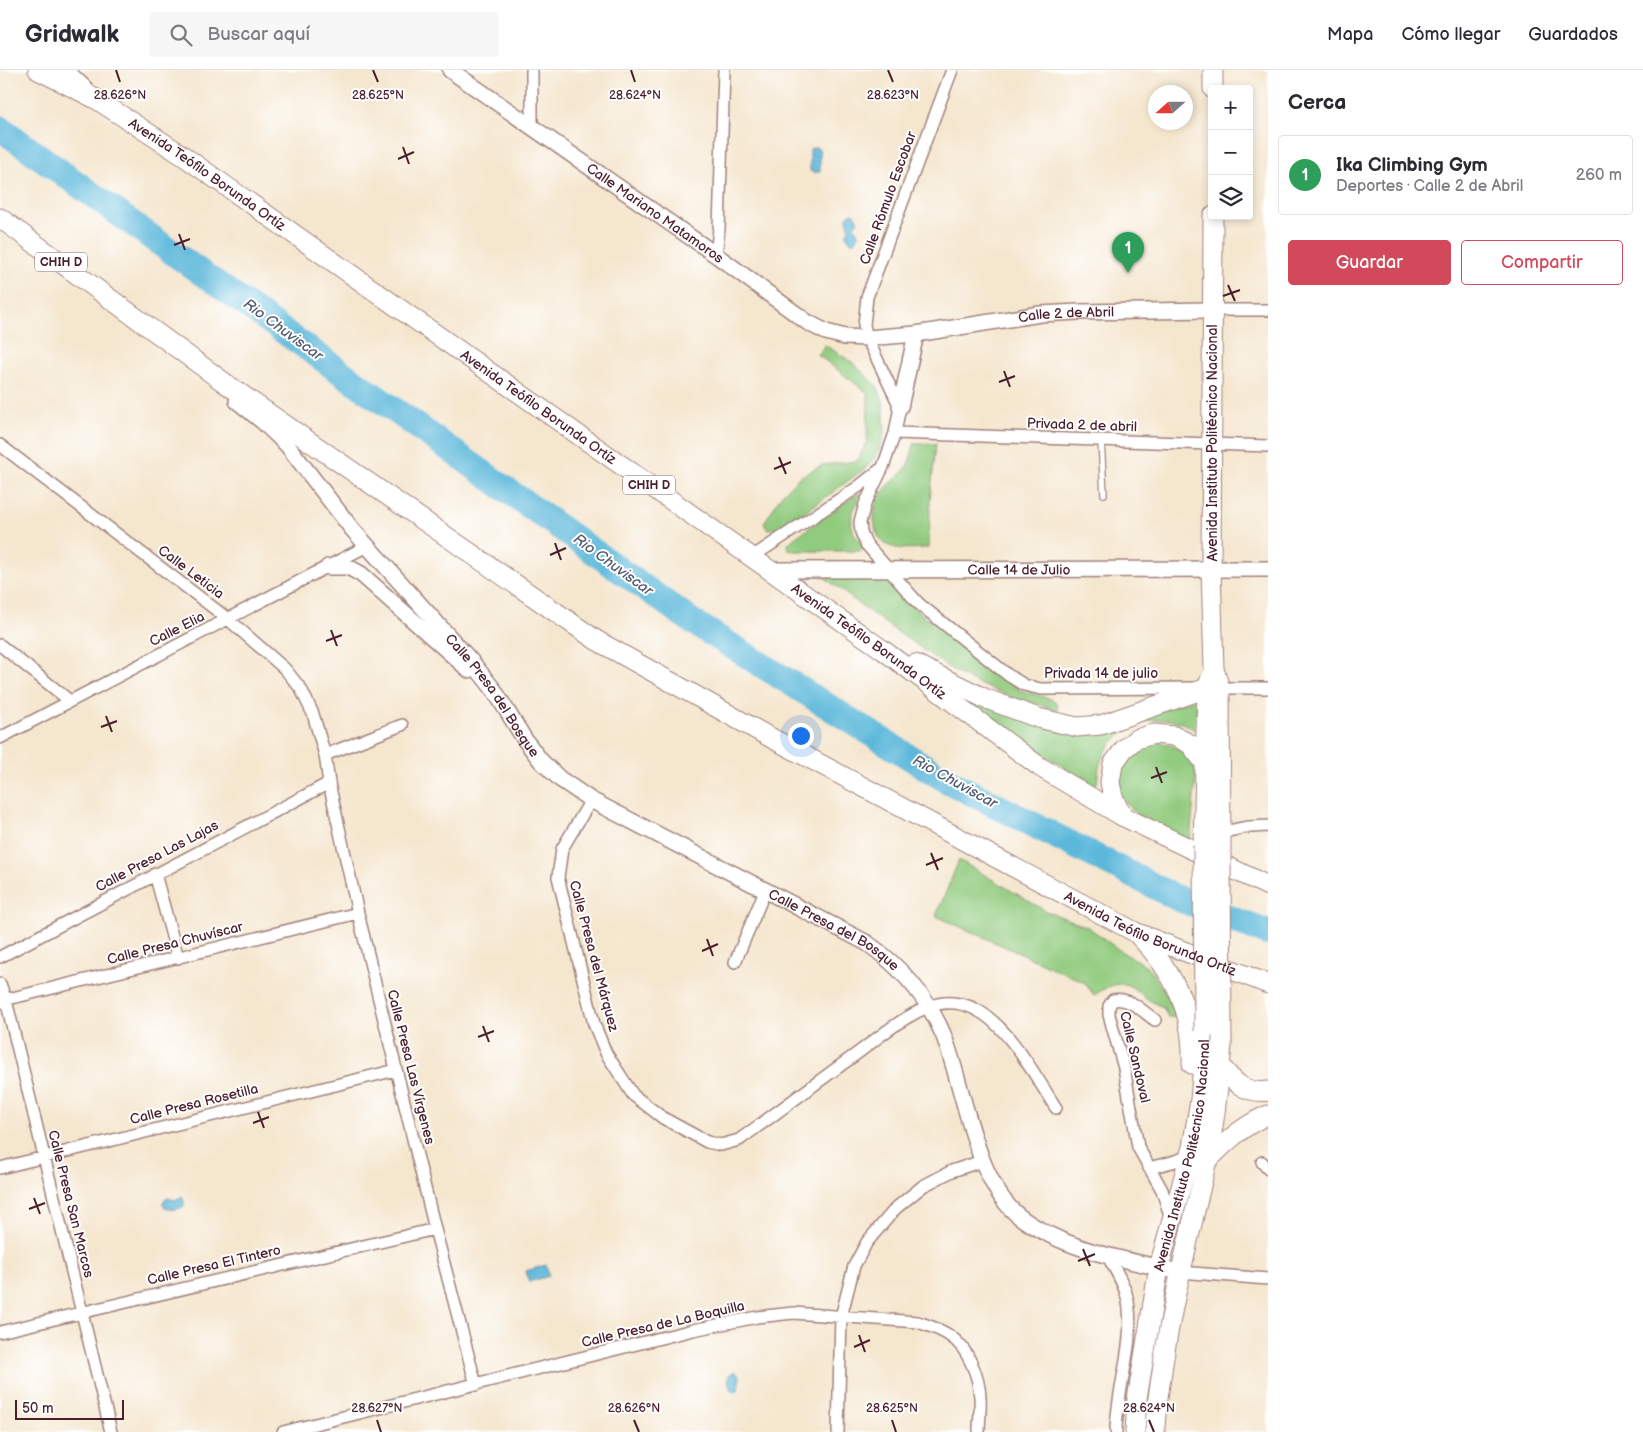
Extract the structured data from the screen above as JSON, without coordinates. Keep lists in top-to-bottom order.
{
  "streets": {
    "main road": ["Avenida Teófilo Borunda Ortíz", "CHIH D", "Avenida Instituto Politécnico Nacional"],
    "street": [
      "Calle Rómulo Escobar",
      "Calle Mariano Matamoros",
      "Calle 2 de Abril",
      "Privada 2 de abril",
      "Calle 14 de Julio",
      "Calle Leticia",
      "Calle Elia",
      "Privada 14 de julio",
      "Calle Presa del Bosque",
      "Calle Presa Las Lajas",
      "Calle Presa Chuvíscar",
      "Calle Presa del Márquez",
      "Calle Sandoval",
      "Calle Presa Las Vírgenes",
      "Calle Presa Rosetilla",
      "Calle Presa San Marcos",
      "Calle Presa El Tintero",
      "Calle Presa de La Boquilla"
    ]
  },
  "crossings": [
    ["Avenida Teófilo Borunda Ortíz", "CHIH D"],
    ["Avenida Teófilo Borunda Ortíz", "Calle 14 de Julio"],
    ["Avenida Teófilo Borunda Ortíz", "Calle Presa del Bosque"],
    ["Calle Rómulo Escobar", "Calle Mariano Matamoros"],
    ["Calle Rómulo Escobar", "Calle 2 de Abril"],
    ["Calle Mariano Matamoros", "Calle 2 de Abril"],
    ["CHIH D", "Calle Presa del Bosque"],
    ["Calle 2 de Abril", "Avenida Instituto Politécnico Nacional"],
    ["Privada 2 de abril", "Avenida Instituto Politécnico Nacional"],
    ["Avenida Instituto Politécnico Nacional", "Calle 14 de Julio"],
    ["Avenida Instituto Politécnico Nacional", "Privada 14 de julio"],
    ["Avenida Instituto Politécnico Nacional", "Calle Presa del Bosque"],
    ["Calle 14 de Julio", "Privada 14 de julio"],
    ["Calle Leticia", "Calle Elia"],
    ["Calle Leticia", "Calle Presa Las Vírgenes"],
    ["Calle Elia", "Calle Presa del Bosque"],
    ["Calle Presa del Bosque", "Calle Presa del Márquez"],
    ["Calle Presa Las Lajas", "Calle Presa Las Vírgenes"],
    ["Calle Presa Chuvíscar", "Calle Presa Las Vírgenes"],
    ["Calle Presa Chuvíscar", "Calle Presa San Marcos"],
    ["Calle Presa Las Vírgenes", "Calle Presa Rosetilla"],
    ["Calle Presa Las Vírgenes", "Calle Presa El Tintero"],
    ["Calle Presa Las Vírgenes", "Calle Presa de La Boquilla"],
    ["Calle Presa Rosetilla", "Calle Presa San Marcos"],
    ["Calle Presa San Marcos", "Calle Presa El Tintero"]
  ],
  "water": ["Rio Chuviscar"],
  "scale_bar": "50 m",
  "north": "left",
  "page": {
    "header": "Gridwalk",
    "search": "Buscar aquí",
    "nav": ["Mapa", "Cómo llegar", "Guardados"],
    "heading": "Cerca",
    "map_buttons": ["+", "−"],
    "list": [
      {
        "mark": "1",
        "name": "Ika Climbing Gym",
        "note": "Deportes · Calle 2 de Abril",
        "value": "260 m"
      }
    ],
    "buttons": ["Guardar", "Compartir"],
    "pins": "1",
    "scale": "50 m"
  },
  "coordinates": [
    "28.626°N",
    "28.625°N",
    "28.624°N",
    "28.623°N",
    "28.627°N"
  ]
}
